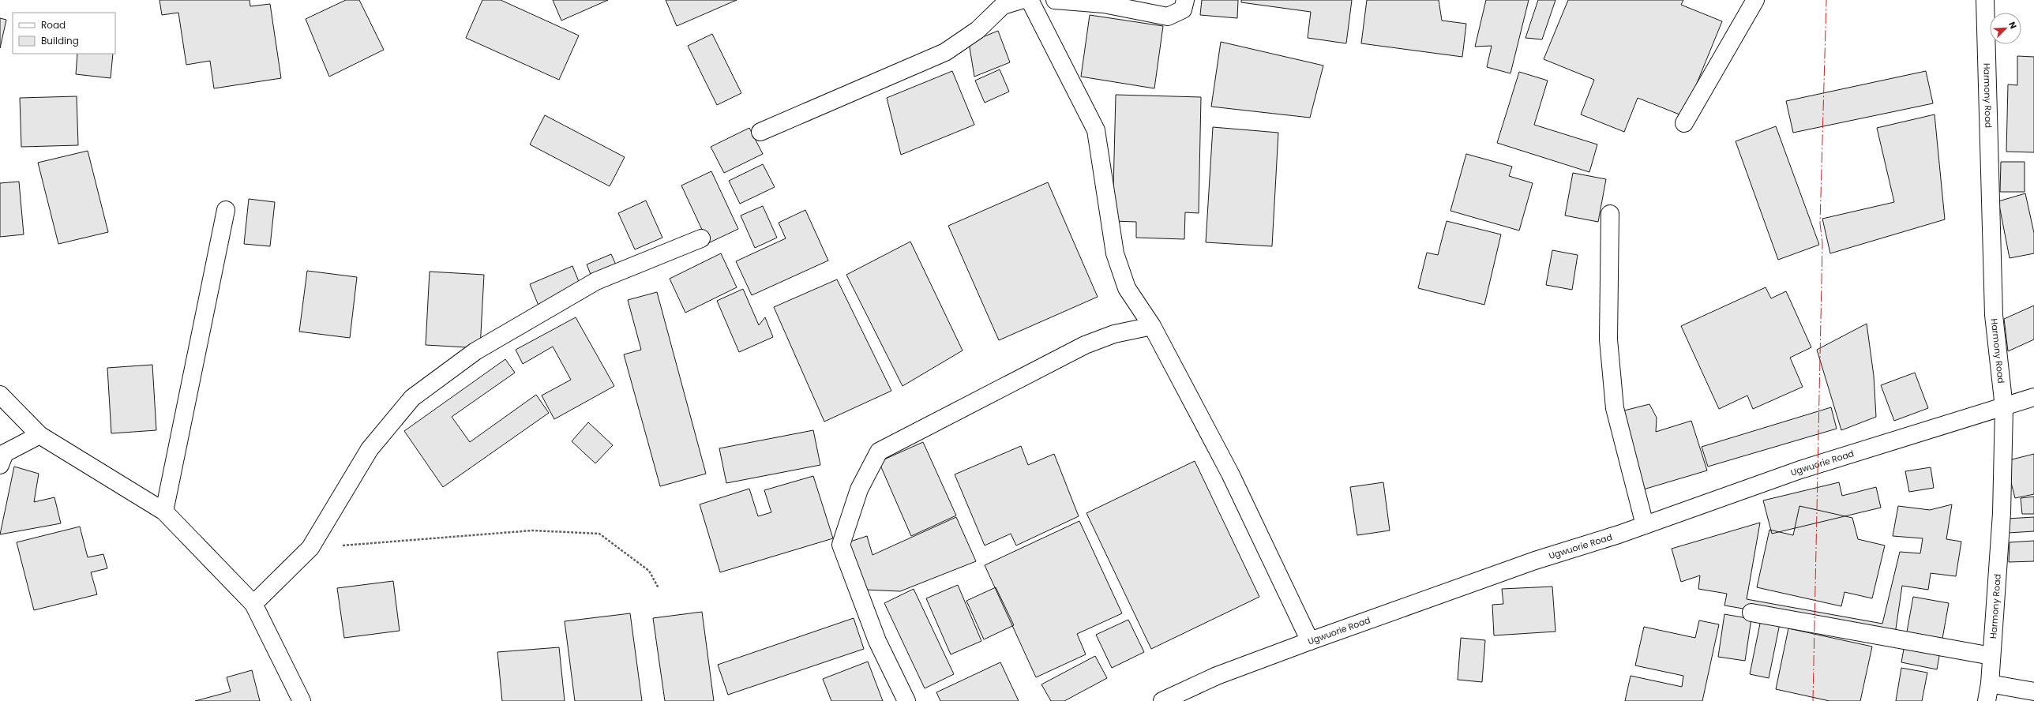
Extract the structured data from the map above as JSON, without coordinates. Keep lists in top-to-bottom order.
{
  "streets": {
    "street": ["Harmony Road", "Ugwuorie Road"]
  },
  "crossings": [
    ["Harmony Road", "Ugwuorie Road"]
  ],
  "legend": ["Road", "Building"],
  "north": "top right"
}
